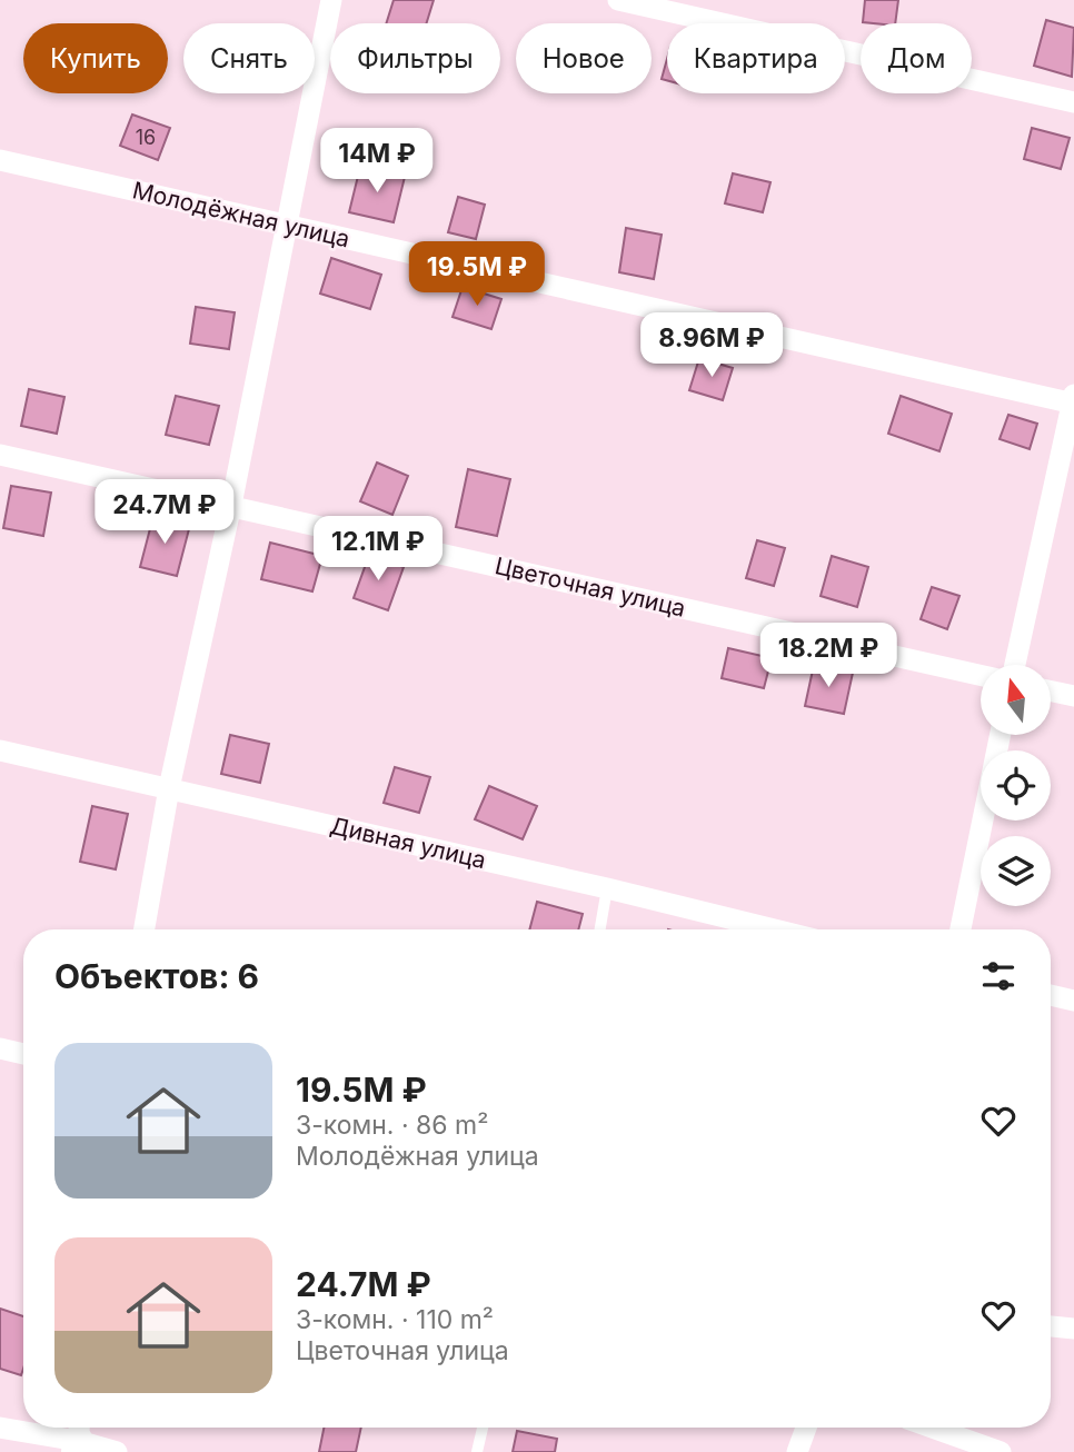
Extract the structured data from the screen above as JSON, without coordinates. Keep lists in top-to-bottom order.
{
  "streets": {
    "street": ["Молодёжная улица", "Цветочная улица", "Дивная улица"]
  },
  "house_numbers": ["16"],
  "north": "top",
  "page": {
    "chip": [
      "Купить",
      "Снять",
      "Фильтры",
      "Новое",
      "Квартира",
      "Дом"
    ],
    "price": [
      "14M ₽",
      "19.5M ₽",
      "8.96M ₽",
      "24.7M ₽",
      "12.1M ₽",
      "18.2M ₽"
    ],
    "heading": "Объектов: 6",
    "list": [
      {
        "name": "19.5M ₽",
        "note": "3-комн. · 86 m² · Молодёжная улица"
      },
      {
        "name": "24.7M ₽",
        "note": "3-комн. · 110 m² · Цветочная улица"
      }
    ]
  }
}
